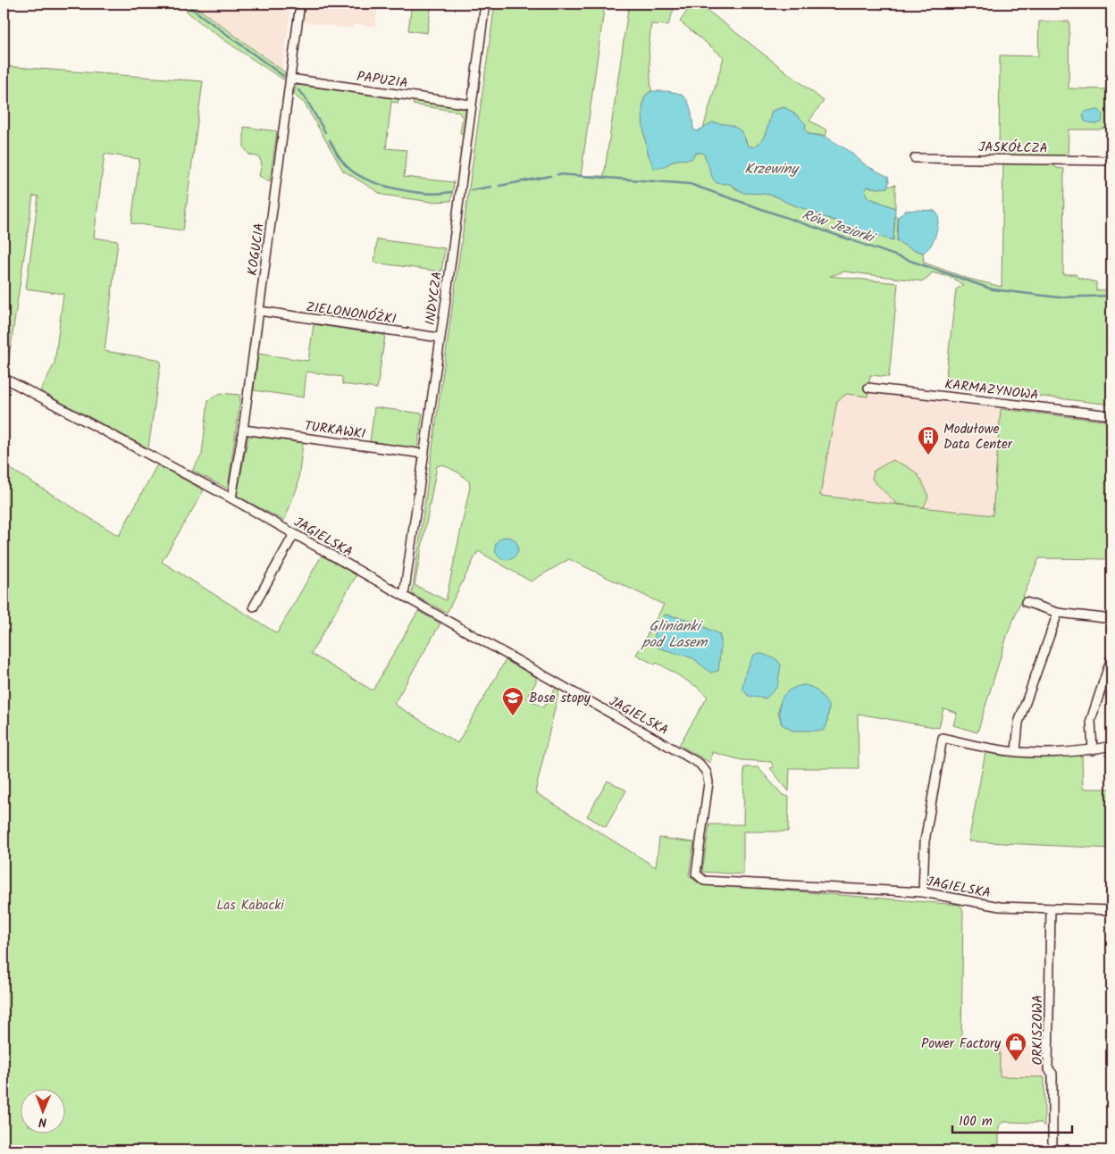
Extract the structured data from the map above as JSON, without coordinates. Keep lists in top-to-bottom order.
{
  "streets": {
    "street": [
      "PAPUZIA",
      "JASKÓŁCZA",
      "KOGUCIA",
      "INDYCZA",
      "ZIELONONÓŻKI",
      "KARMAZYNOWA",
      "TURKAWKI",
      "JAGIELSKA",
      "ORKISZOWA"
    ]
  },
  "crossings": [
    ["PAPUZIA", "KOGUCIA"],
    ["PAPUZIA", "INDYCZA"],
    ["KOGUCIA", "ZIELONONÓŻKI"],
    ["KOGUCIA", "TURKAWKI"],
    ["KOGUCIA", "JAGIELSKA"],
    ["INDYCZA", "ZIELONONÓŻKI"],
    ["INDYCZA", "TURKAWKI"],
    ["INDYCZA", "JAGIELSKA"],
    ["JAGIELSKA", "ORKISZOWA"]
  ],
  "water": ["Krzewiny", "Rów Jeziorki", "Glinianki pod Lasem"],
  "parks": ["Las Kabacki"],
  "places": {
    "building": ["Modułowe Data Center"],
    "school or university": ["Bose stopy"],
    "shop": ["Power Factory"]
  },
  "scale_bar": "100 m",
  "north": "bottom"
}
